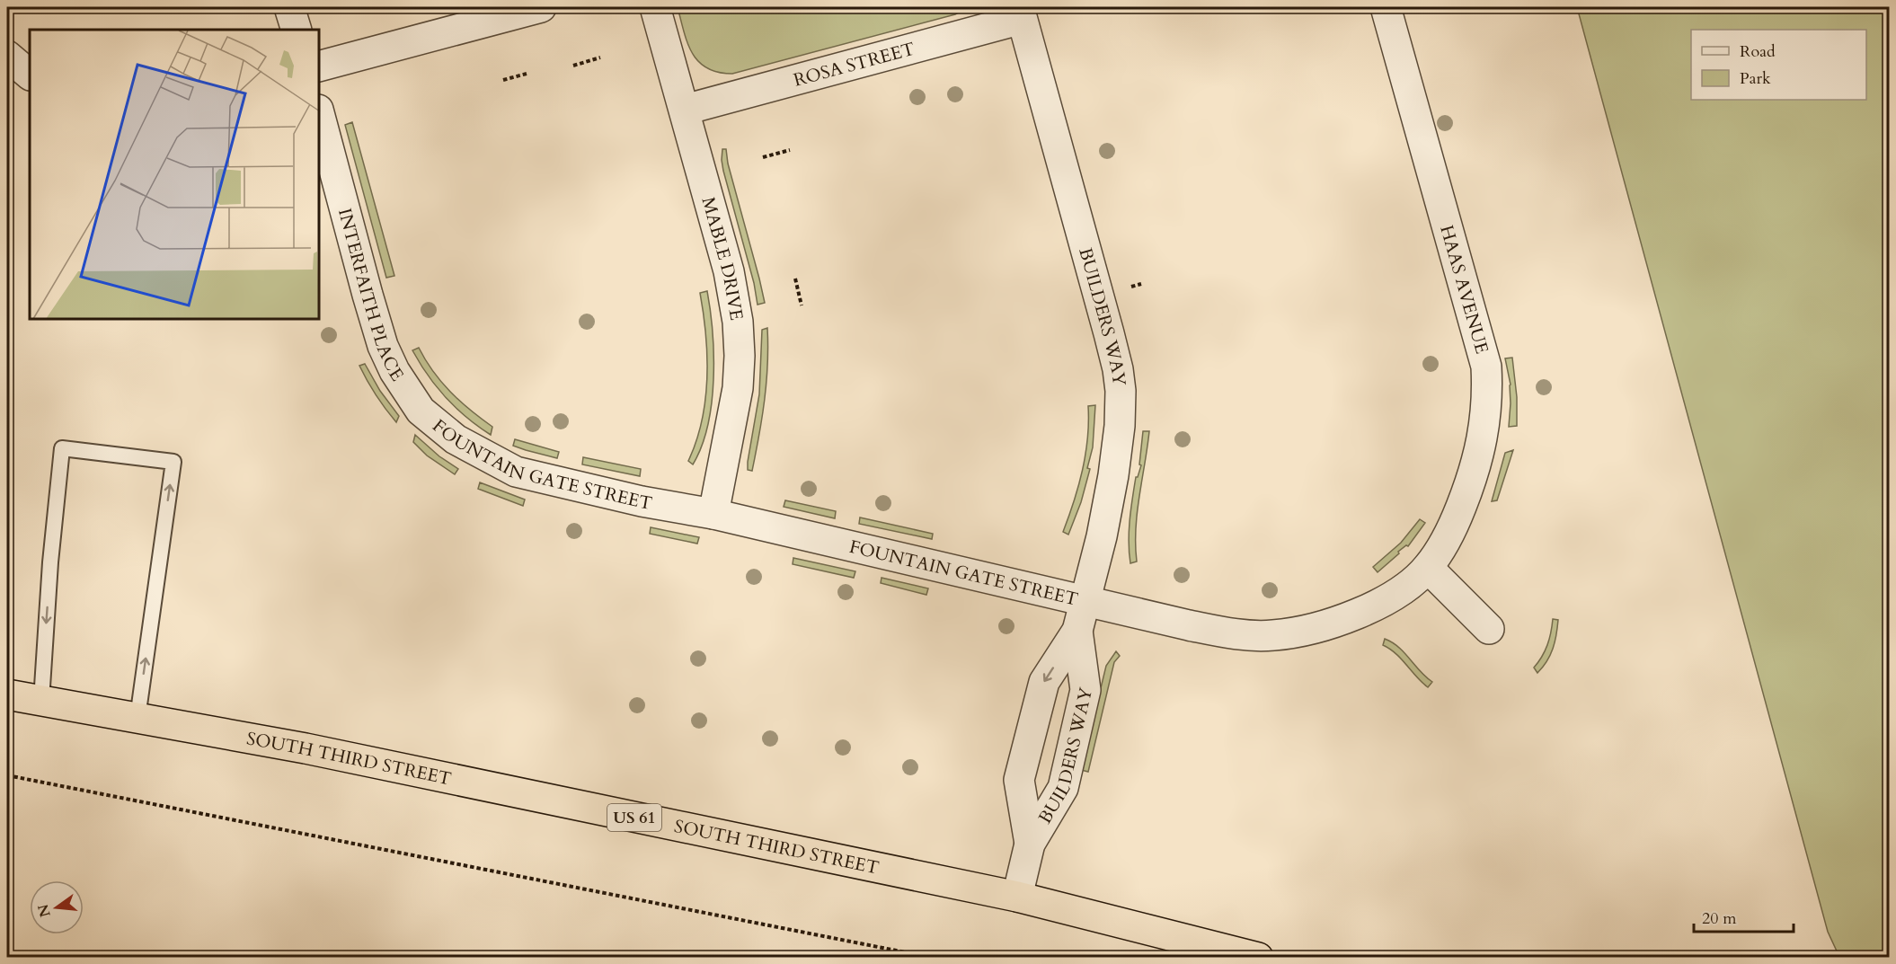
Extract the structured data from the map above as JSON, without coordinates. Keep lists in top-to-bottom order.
{
  "streets": {
    "highway": ["SOUTH THIRD STREET", "US 61"],
    "street": [
      "ROSA STREET",
      "MABLE DRIVE",
      "HAAS AVENUE",
      "INTERFAITH PLACE",
      "BUILDERS WAY",
      "FOUNTAIN GATE STREET"
    ]
  },
  "crossings": [
    ["ROSA STREET", "MABLE DRIVE"],
    ["ROSA STREET", "BUILDERS WAY"],
    ["MABLE DRIVE", "FOUNTAIN GATE STREET"],
    ["HAAS AVENUE", "FOUNTAIN GATE STREET"],
    ["INTERFAITH PLACE", "FOUNTAIN GATE STREET"],
    ["BUILDERS WAY", "FOUNTAIN GATE STREET"],
    ["BUILDERS WAY", "SOUTH THIRD STREET"]
  ],
  "legend": ["Road", "Park"],
  "scale_bar": "20 m",
  "north": "left"
}
